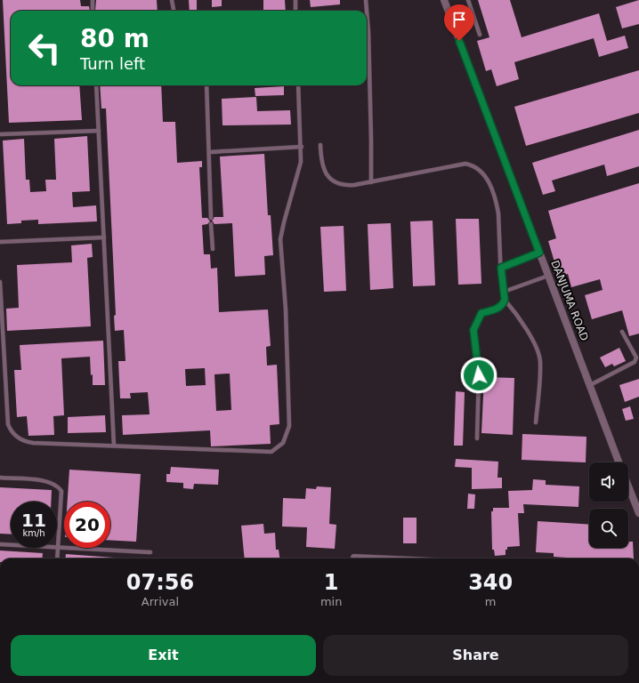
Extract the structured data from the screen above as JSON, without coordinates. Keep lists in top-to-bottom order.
{
  "streets": {
    "street": ["DANJUMA ROAD"]
  },
  "page": {
    "turn": ["80 m", "Turn left"],
    "speed": "11 km/h",
    "limit": "20",
    "eta": [
      "07:56",
      "Arrival",
      "1",
      "min",
      "340",
      "m"
    ],
    "buttons": ["Exit", "Share"]
  }
}
